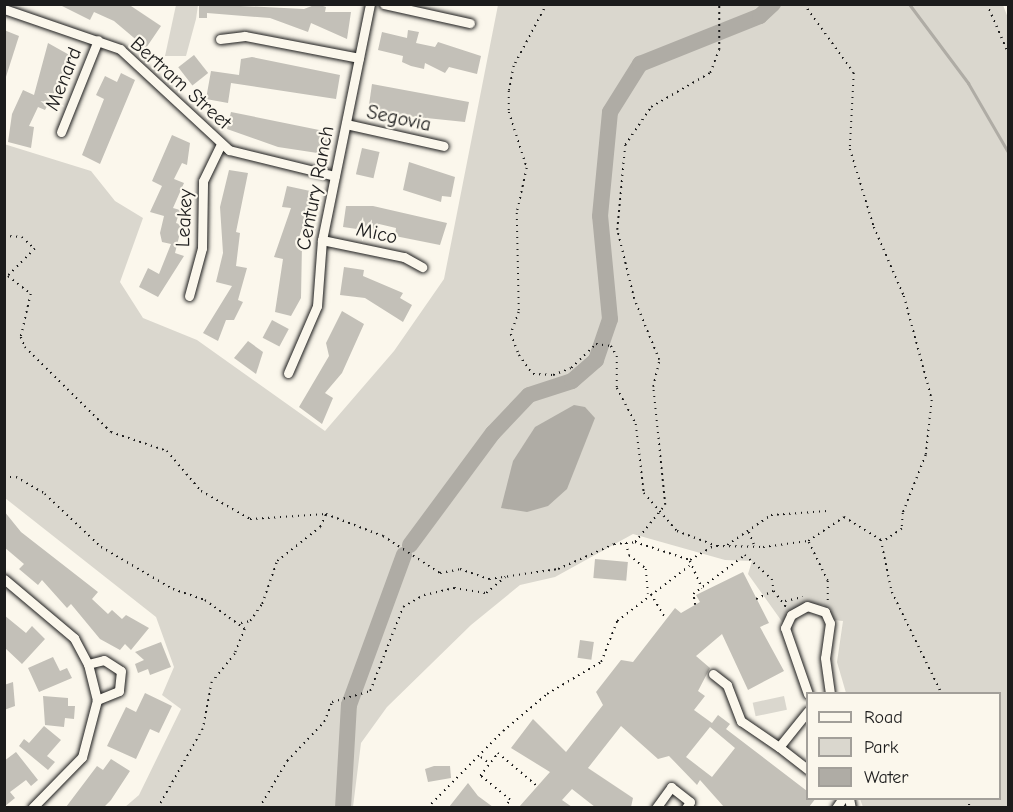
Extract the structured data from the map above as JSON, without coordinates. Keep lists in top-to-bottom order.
{
  "streets": {
    "street": [
      "Menard",
      "Bertram Street",
      "Segovia",
      "Century Ranch",
      "Leakey",
      "Mico"
    ]
  },
  "crossings": [
    ["Menard", "Bertram Street"],
    ["Bertram Street", "Century Ranch"],
    ["Bertram Street", "Leakey"],
    ["Segovia", "Century Ranch"],
    ["Century Ranch", "Mico"]
  ],
  "legend": ["Road", "Park", "Water"]
}
